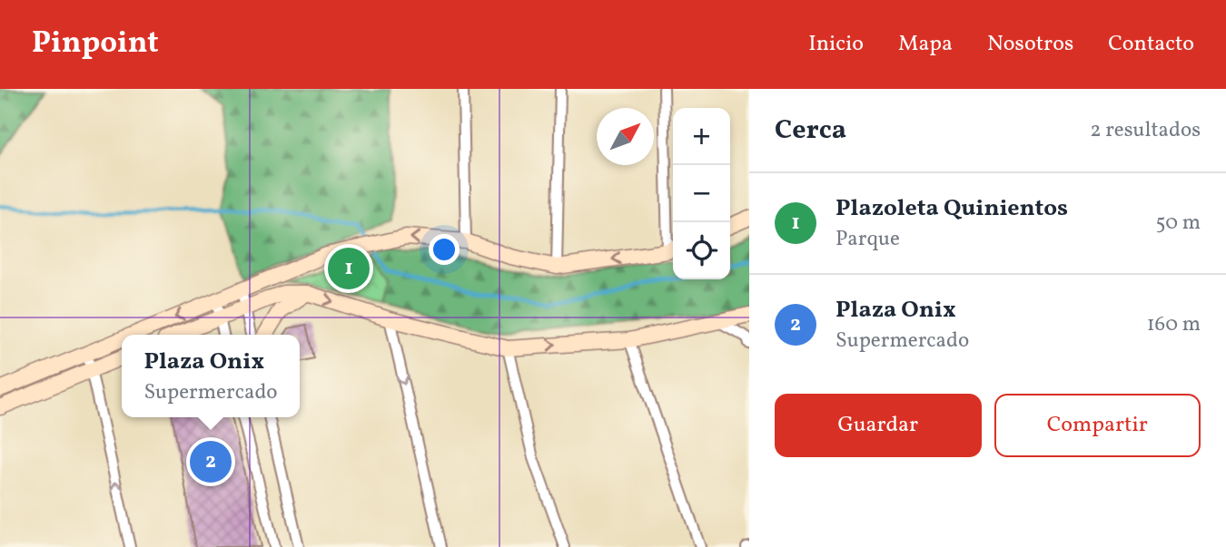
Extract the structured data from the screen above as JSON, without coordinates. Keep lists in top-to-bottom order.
{
  "north": "top right",
  "page": {
    "header": "Pinpoint",
    "nav": [
      "Inicio",
      "Mapa",
      "Nosotros",
      "Contacto"
    ],
    "heading": ["Cerca", "2 resultados"],
    "map_buttons": ["+", "−"],
    "list": [
      {
        "mark": "1",
        "name": "Plazoleta Quinientos",
        "note": "Parque",
        "value": "50 m"
      },
      {
        "mark": "2",
        "name": "Plaza Onix",
        "note": "Supermercado",
        "value": "160 m"
      }
    ],
    "pins": ["1", "2"],
    "popup": ["Plaza Onix", "Supermercado"],
    "buttons": ["Guardar", "Compartir"]
  }
}
